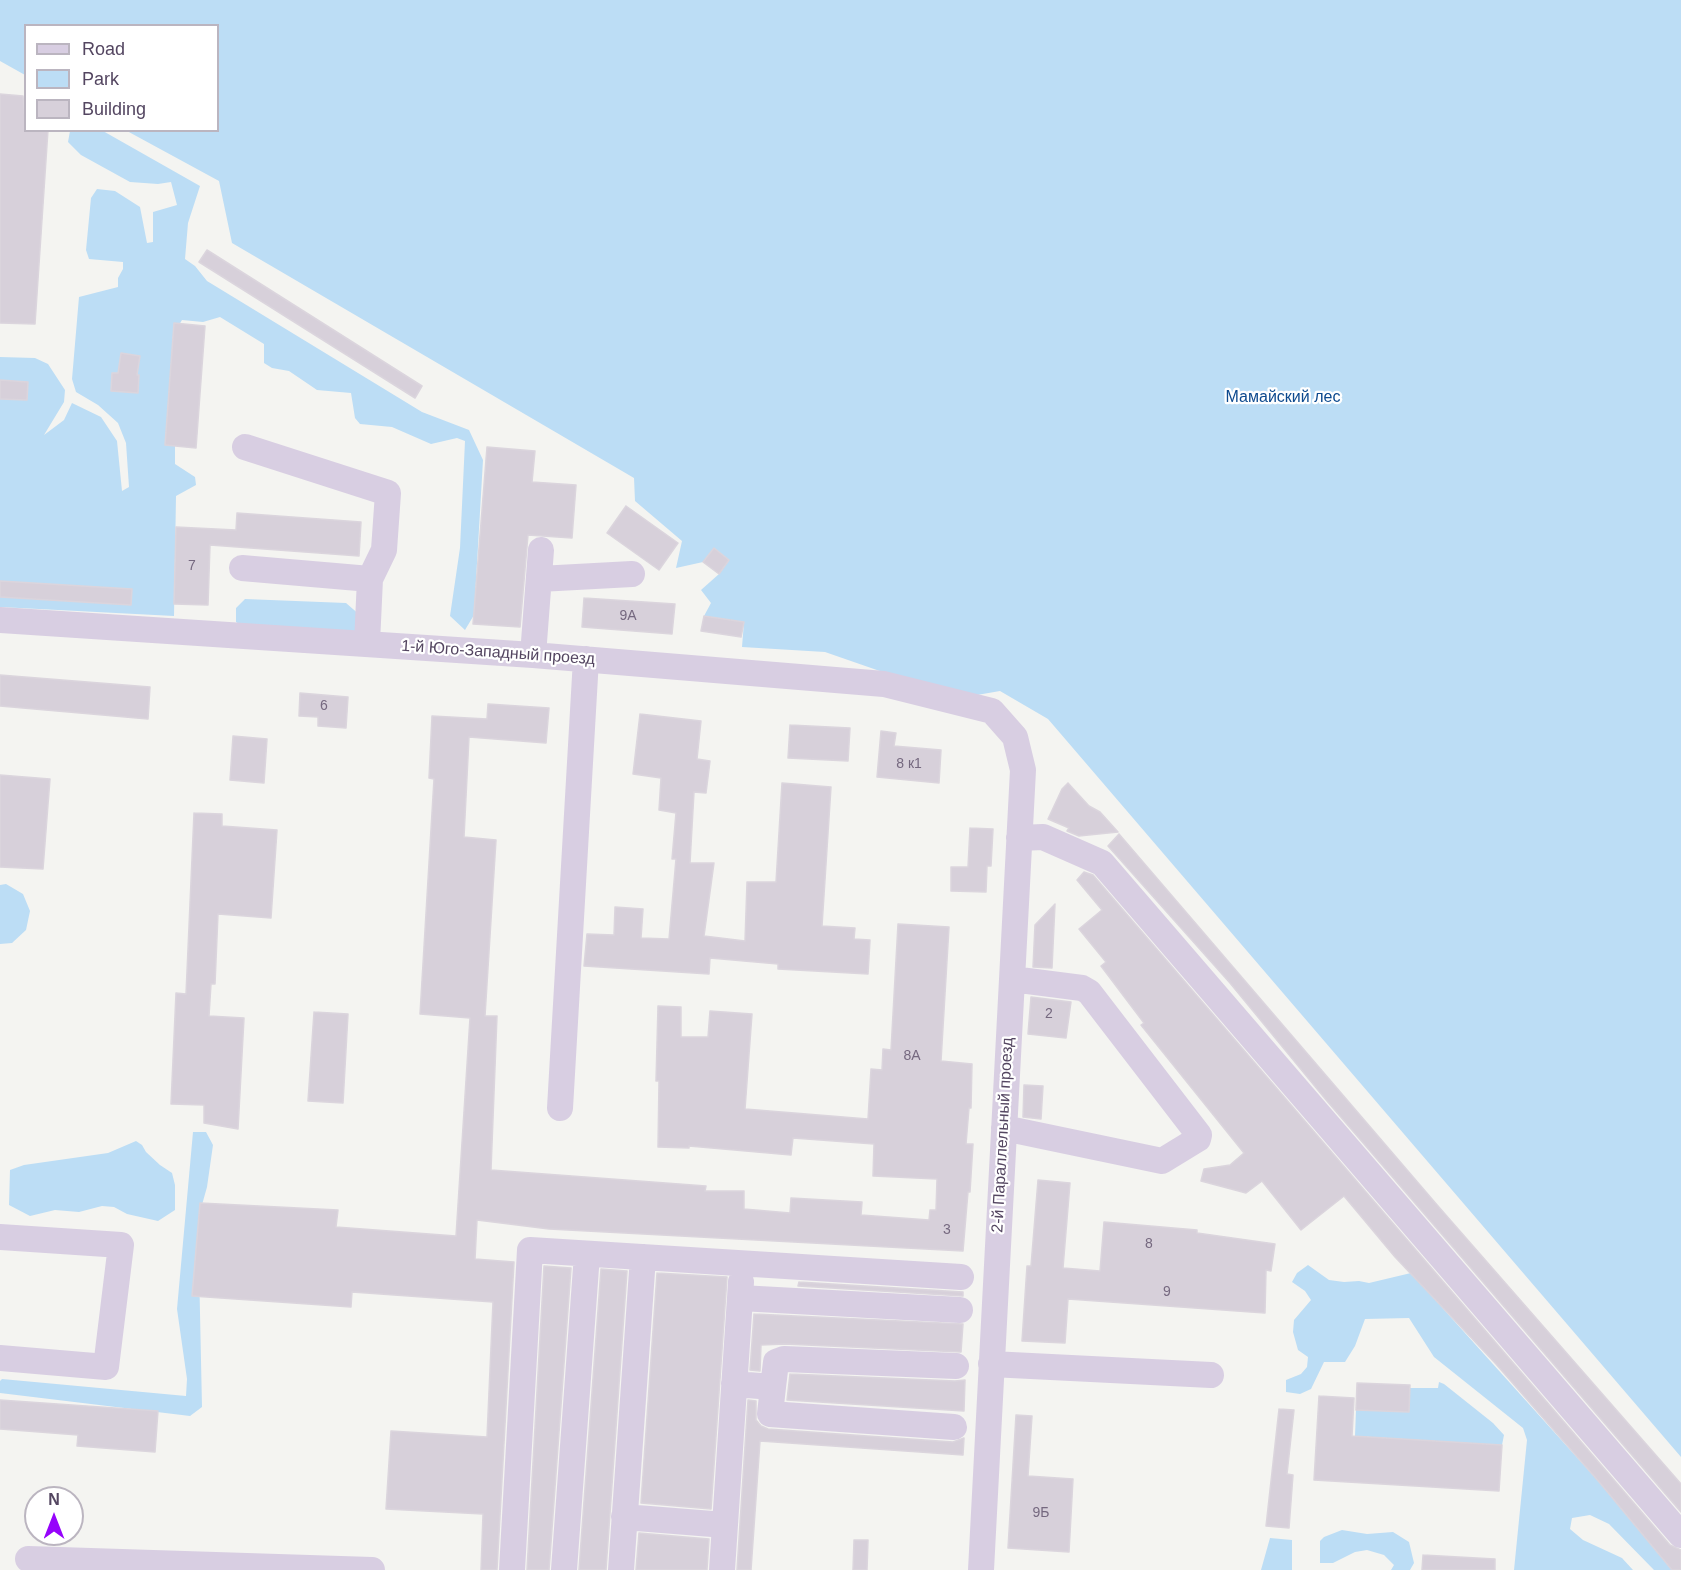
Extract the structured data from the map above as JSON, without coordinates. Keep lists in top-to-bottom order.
{
  "streets": {
    "street": ["1-й Юго-Западный проезд", "2-й Параллельный проезд"]
  },
  "crossings": [
    ["1-й Юго-Западный проезд", "2-й Параллельный проезд"]
  ],
  "parks": ["Мамайский лес"],
  "house_numbers": [
    "7",
    "9А",
    "6",
    "8 к1",
    "2",
    "8А",
    "3",
    "8",
    "9",
    "9Б"
  ],
  "legend": ["Road", "Park", "Building"],
  "north": "top"
}
